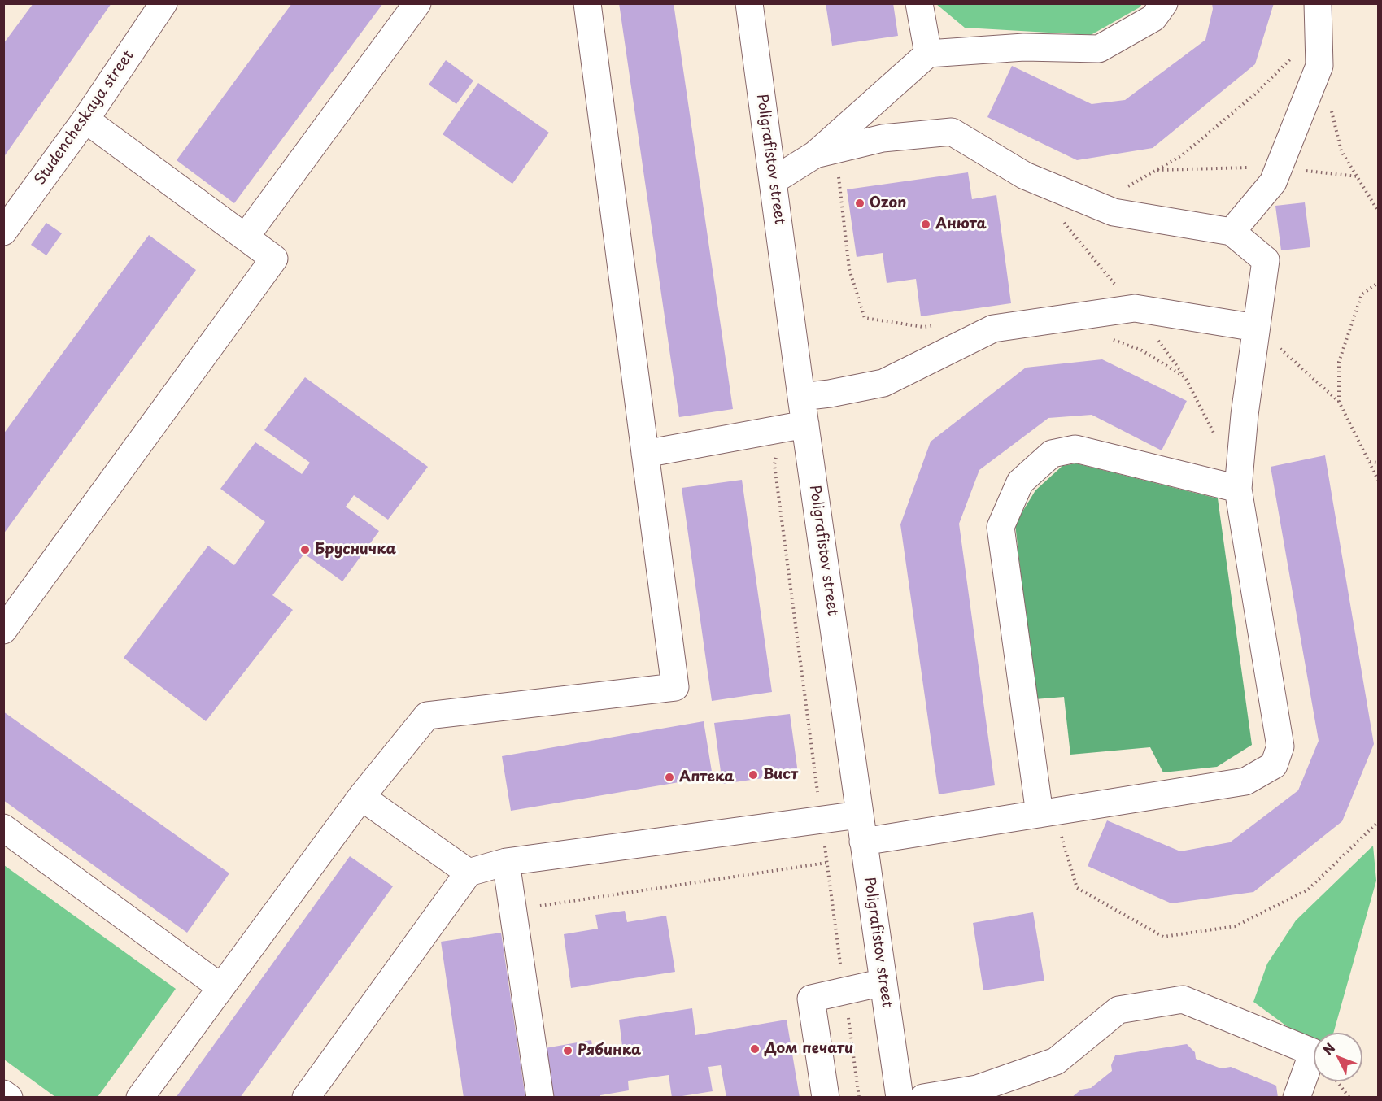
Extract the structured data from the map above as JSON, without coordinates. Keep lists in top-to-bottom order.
{
  "streets": {
    "street": ["Studencheskaya street", "Poligrafistov street"]
  },
  "places": [
    "Ozon",
    "Анюта",
    "Брусничка",
    "Вист",
    "Аптека",
    "Дом печати",
    "Рябинка"
  ],
  "north": "top left"
}
